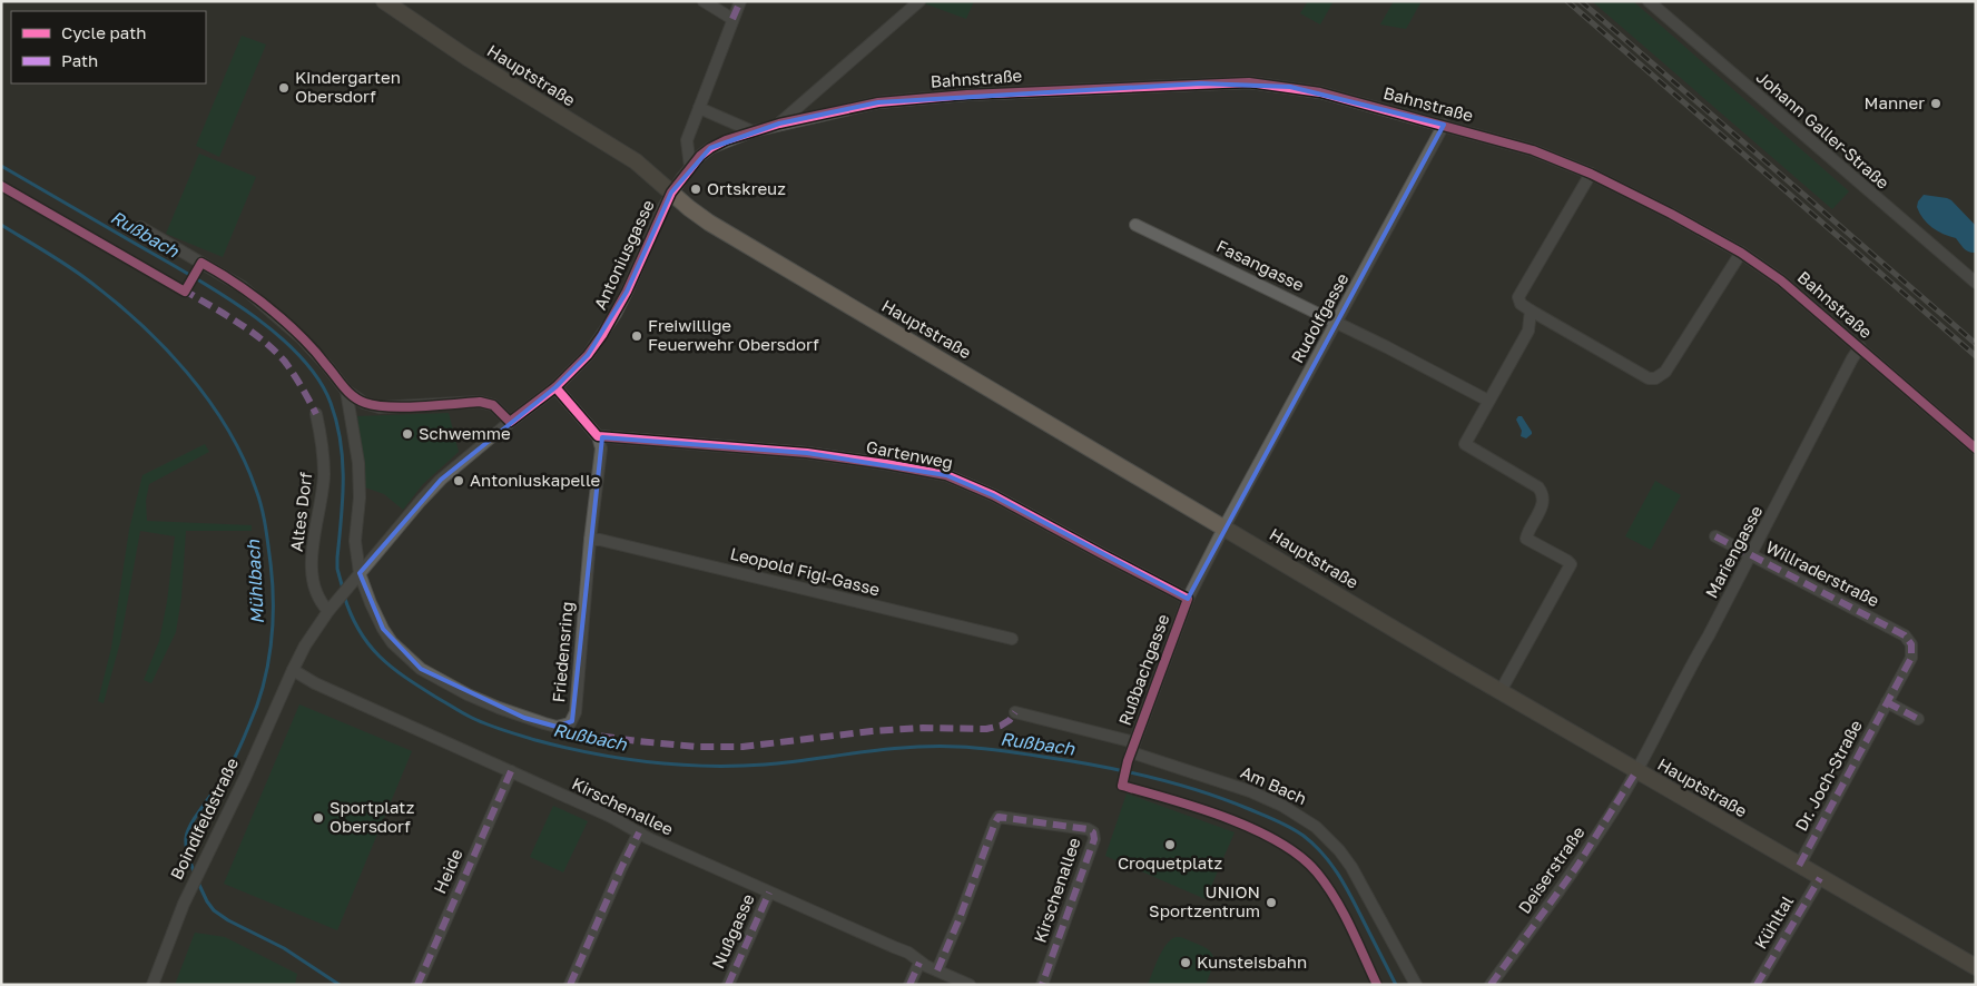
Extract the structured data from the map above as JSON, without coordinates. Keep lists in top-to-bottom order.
{
  "streets": {
    "main road": ["Hauptstraße"],
    "street": [
      "Bahnstraße",
      "Johann Galler-Straße",
      "Antoniusgasse",
      "Fasangasse",
      "Rudolfgasse",
      "Gartenweg",
      "Altes Dorf",
      "Mariengasse",
      "Leopold Figl-Gasse",
      "Willraderstraße",
      "Friedensring",
      "Rußbachgasse",
      "Dr. Joch-Straße",
      "Am Bach",
      "Kirschenallee",
      "Boindlfeldstraße",
      "Deiserstraße",
      "Heide",
      "Kühltal",
      "Nußgasse"
    ]
  },
  "crossings": [
    ["Hauptstraße", "Antoniusgasse"],
    ["Hauptstraße", "Rudolfgasse"],
    ["Hauptstraße", "Mariengasse"],
    ["Hauptstraße", "Rußbachgasse"],
    ["Hauptstraße", "Dr. Joch-Straße"],
    ["Hauptstraße", "Deiserstraße"],
    ["Hauptstraße", "Kühltal"],
    ["Bahnstraße", "Antoniusgasse"],
    ["Bahnstraße", "Rudolfgasse"],
    ["Bahnstraße", "Mariengasse"],
    ["Antoniusgasse", "Altes Dorf"],
    ["Antoniusgasse", "Friedensring"],
    ["Antoniusgasse", "Kirschenallee"],
    ["Antoniusgasse", "Boindlfeldstraße"],
    ["Fasangasse", "Rudolfgasse"],
    ["Rudolfgasse", "Rußbachgasse"],
    ["Gartenweg", "Friedensring"],
    ["Gartenweg", "Rußbachgasse"],
    ["Mariengasse", "Willraderstraße"],
    ["Mariengasse", "Deiserstraße"],
    ["Leopold Figl-Gasse", "Friedensring"],
    ["Willraderstraße", "Dr. Joch-Straße"],
    ["Rußbachgasse", "Am Bach"],
    ["Kirschenallee", "Boindlfeldstraße"],
    ["Kirschenallee", "Heide"],
    ["Kirschenallee", "Nußgasse"]
  ],
  "water": ["Rußbach", "Mühlbach"],
  "places": [
    "Kindergarten Obersdorf",
    "Manner",
    "Ortskreuz",
    "Freiwillige Feuerwehr Obersdorf",
    "Schwemme",
    "Antoniuskapelle",
    "Sportplatz Obersdorf",
    "Croquetplatz",
    "UNION Sportzentrum",
    "Kunsteisbahn"
  ],
  "legend": ["Cycle path", "Path"]
}
